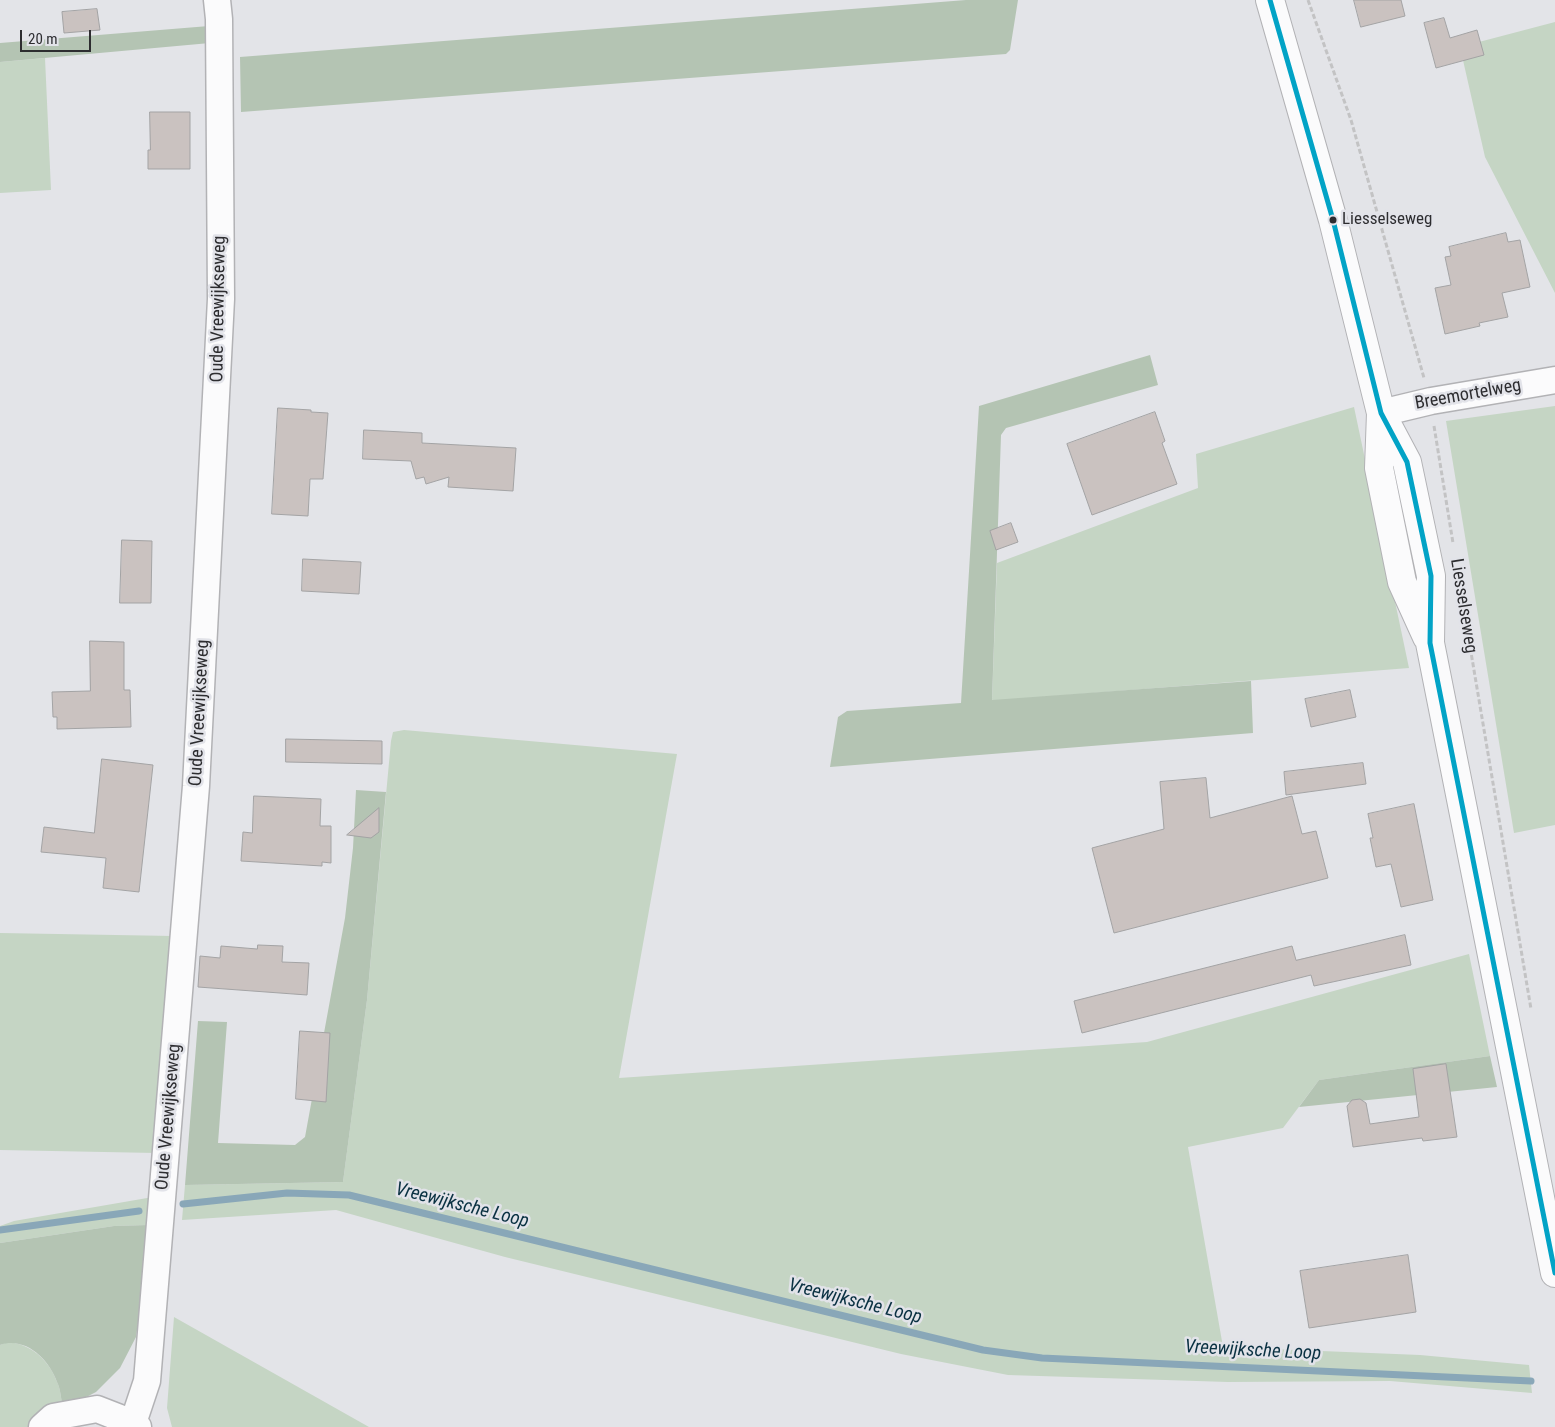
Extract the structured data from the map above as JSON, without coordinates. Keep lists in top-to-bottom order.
{
  "streets": {
    "main road": ["Liesselseweg"],
    "street": ["Oude Vreewijkseweg", "Breemortelweg"]
  },
  "crossings": [
    ["Breemortelweg", "Liesselseweg"]
  ],
  "water": ["Vreewijksche Loop"],
  "places": ["Liesselseweg"],
  "scale_bar": "20 m"
}
